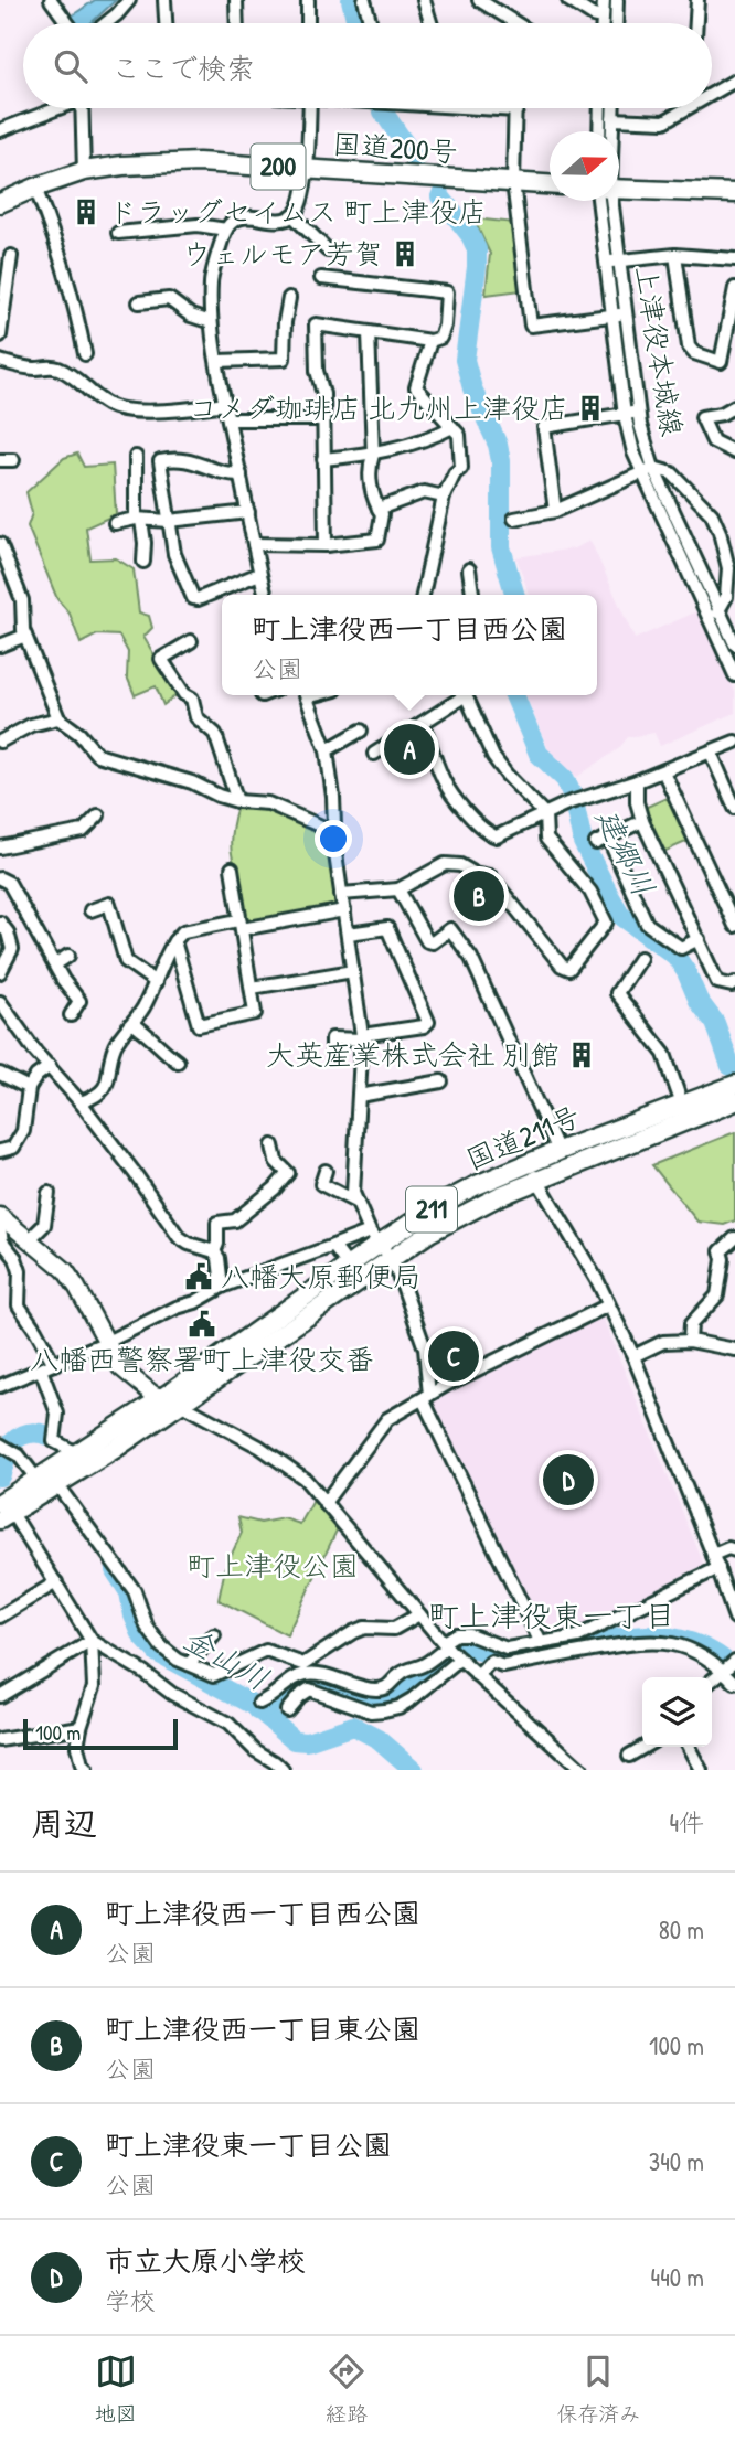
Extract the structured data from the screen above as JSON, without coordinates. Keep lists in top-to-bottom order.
{
  "streets": {
    "highway": [
      "国道200号",
      "200",
      "国道211号",
      "211"
    ],
    "street": ["上津役本城線"]
  },
  "districts": ["町上津役東一丁目"],
  "water": ["建郷川", "金山川"],
  "parks": ["町上津役公園"],
  "places": {
    "building": [
      "ドラッグセイムス 町上津役店",
      "ウェルモア芳賀",
      "コメダ珈琲店 北九州上津役店",
      "大英産業株式会社 別館"
    ],
    "public building": ["八幡大原郵便局", "八幡西警察署町上津役交番"]
  },
  "scale_bar": "100 m",
  "north": "right",
  "page": {
    "search": "ここで検索",
    "popup": ["町上津役西一丁目西公園", "公園"],
    "pins": [
      "A",
      "B",
      "C",
      "D"
    ],
    "scale": "100 m",
    "heading": ["周辺", "4件"],
    "list": [
      {
        "mark": "A",
        "name": "町上津役西一丁目西公園",
        "note": "公園",
        "value": "80 m"
      },
      {
        "mark": "B",
        "name": "町上津役西一丁目東公園",
        "note": "公園",
        "value": "100 m"
      },
      {
        "mark": "C",
        "name": "町上津役東一丁目公園",
        "note": "公園",
        "value": "340 m"
      },
      {
        "mark": "D",
        "name": "市立大原小学校",
        "note": "学校",
        "value": "440 m"
      }
    ],
    "nav": ["地図", "経路", "保存済み"]
  }
}
